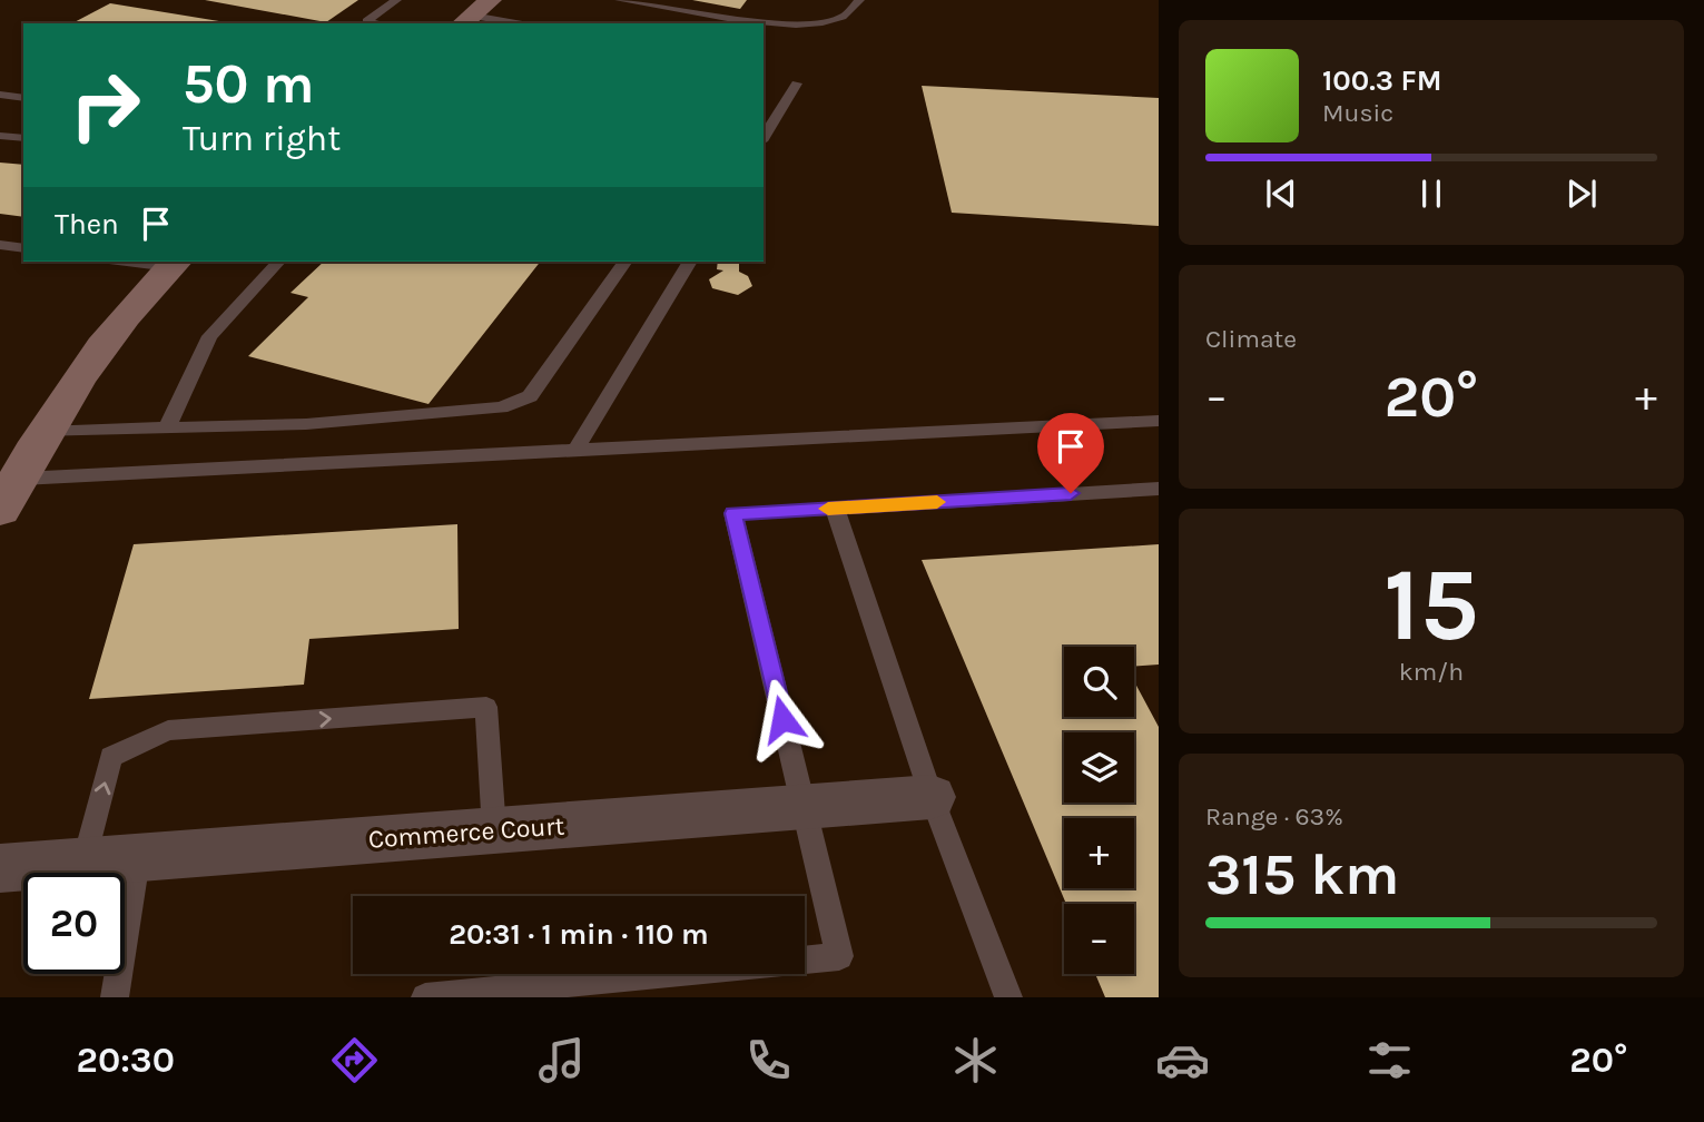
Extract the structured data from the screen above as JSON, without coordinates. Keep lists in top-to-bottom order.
{
  "streets": {
    "street": ["Commerce Court"]
  },
  "page": {
    "turn": ["50 m", "Turn right"],
    "song": ["100.3 FM", "Music"],
    "then": "Then",
    "tile": [
      "Climate",
      ["15", "km/h"],
      ["Range · 63%", "315 km"]
    ],
    "heat": ["−", "20°", "+"],
    "map_buttons": ["+", "−"],
    "limit": "20",
    "trip": "20:31 · 1 min · 110 m",
    "tabs": ["20:30", "20°"]
  }
}
